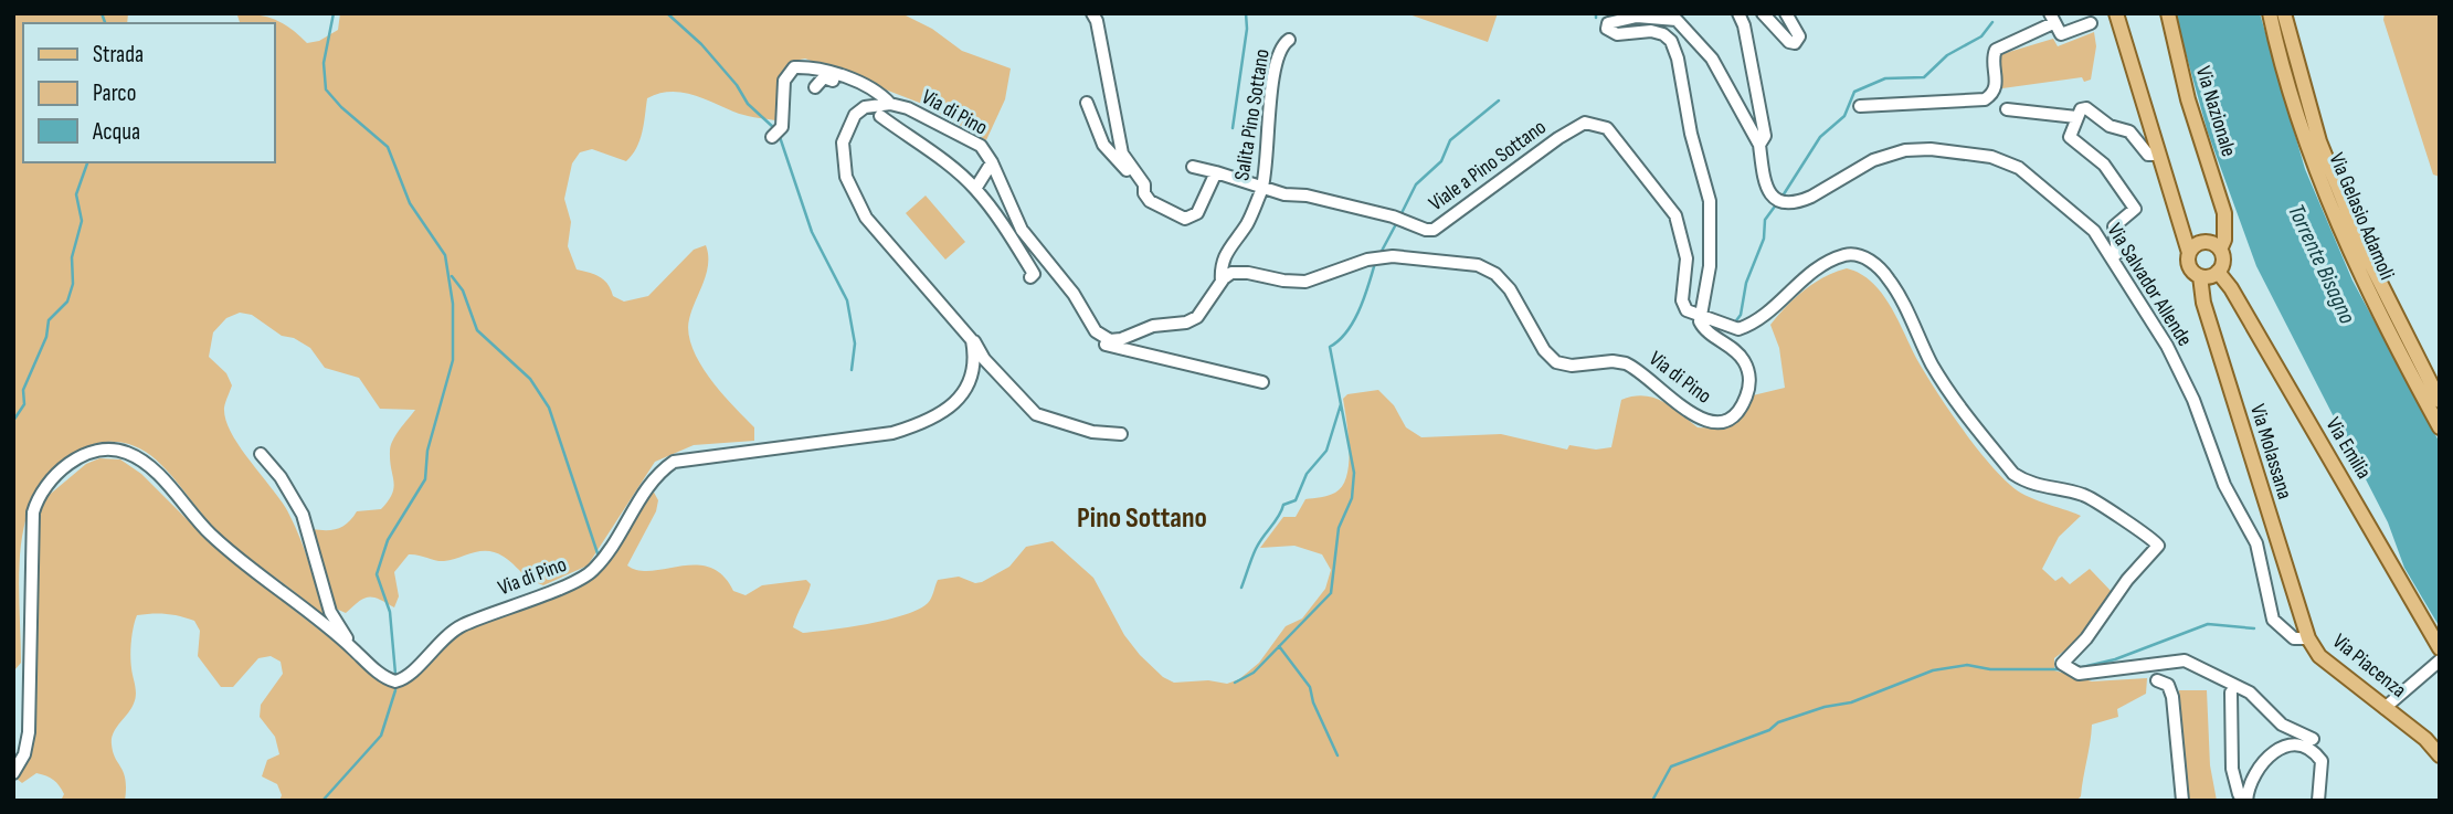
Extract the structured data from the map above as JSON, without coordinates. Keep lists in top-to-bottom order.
{
  "streets": {
    "main road": [
      "Via Nazionale",
      "Via Gelasio Adamoli",
      "Via Emilia",
      "Via Molassana",
      "Via Piacenza"
    ],
    "street": [
      "Via di Pino",
      "Salita Pino Sottano",
      "Viale a Pino Sottano",
      "Via Salvador Allende"
    ]
  },
  "crossings": [
    ["Via Nazionale", "Via Emilia"],
    ["Via Nazionale", "Via Molassana"],
    ["Via di Pino", "Salita Pino Sottano"],
    ["Via di Pino", "Viale a Pino Sottano"],
    ["Salita Pino Sottano", "Viale a Pino Sottano"],
    ["Via Salvador Allende", "Via Molassana"],
    ["Via Salvador Allende", "Via Piacenza"],
    ["Via Emilia", "Via Molassana"],
    ["Via Molassana", "Via Piacenza"]
  ],
  "districts": ["Pino Sottano"],
  "water": ["Torrente Bisagno"],
  "legend": ["Strada", "Parco", "Acqua"]
}
